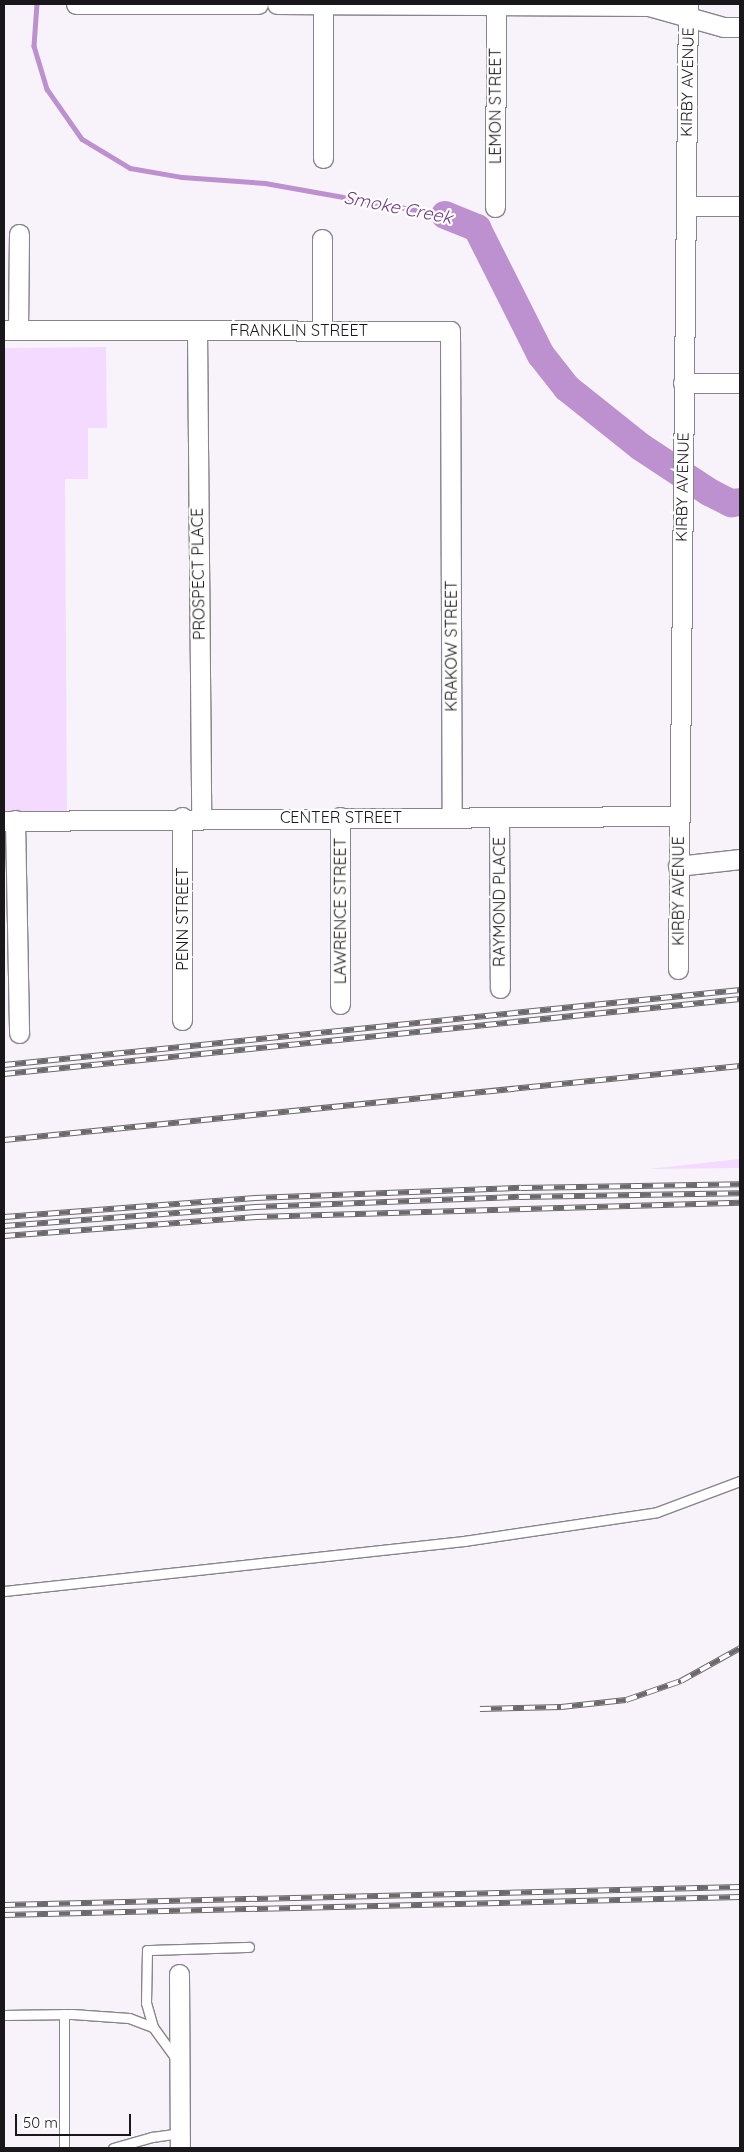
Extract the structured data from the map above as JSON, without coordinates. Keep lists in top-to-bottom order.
{
  "streets": {
    "street": [
      "KIRBY AVENUE",
      "LEMON STREET",
      "FRANKLIN STREET",
      "PROSPECT PLACE",
      "KRAKOW STREET",
      "CENTER STREET",
      "RAYMOND PLACE",
      "LAWRENCE STREET",
      "PENN STREET"
    ]
  },
  "crossings": [
    ["KIRBY AVENUE", "CENTER STREET"],
    ["FRANKLIN STREET", "PROSPECT PLACE"],
    ["FRANKLIN STREET", "KRAKOW STREET"],
    ["PROSPECT PLACE", "CENTER STREET"],
    ["KRAKOW STREET", "CENTER STREET"],
    ["CENTER STREET", "RAYMOND PLACE"],
    ["CENTER STREET", "LAWRENCE STREET"],
    ["CENTER STREET", "PENN STREET"]
  ],
  "water": ["Smoke Creek"],
  "scale_bar": "50 m"
}
